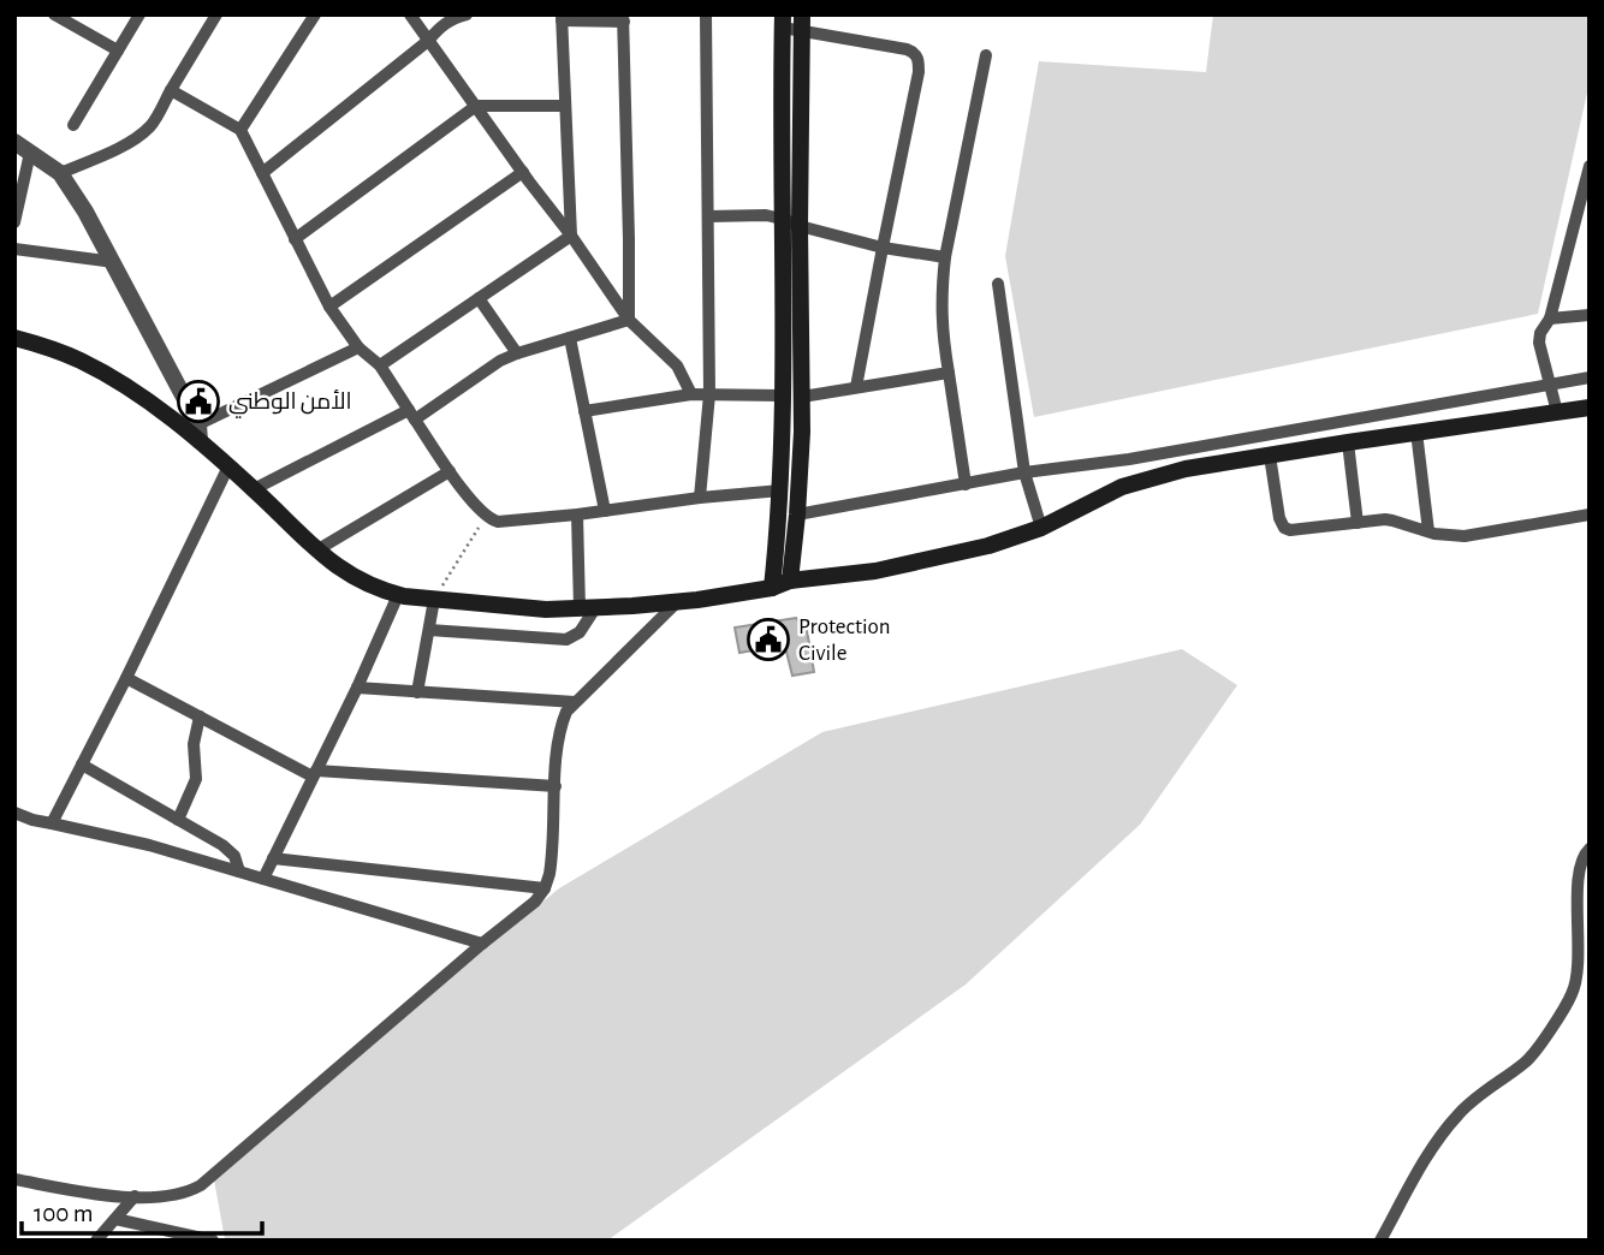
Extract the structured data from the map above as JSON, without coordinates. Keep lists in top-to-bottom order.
{
  "places": {
    "public building": ["الأمن الوطني", "Protection Civile"]
  },
  "scale_bar": "100 m"
}
